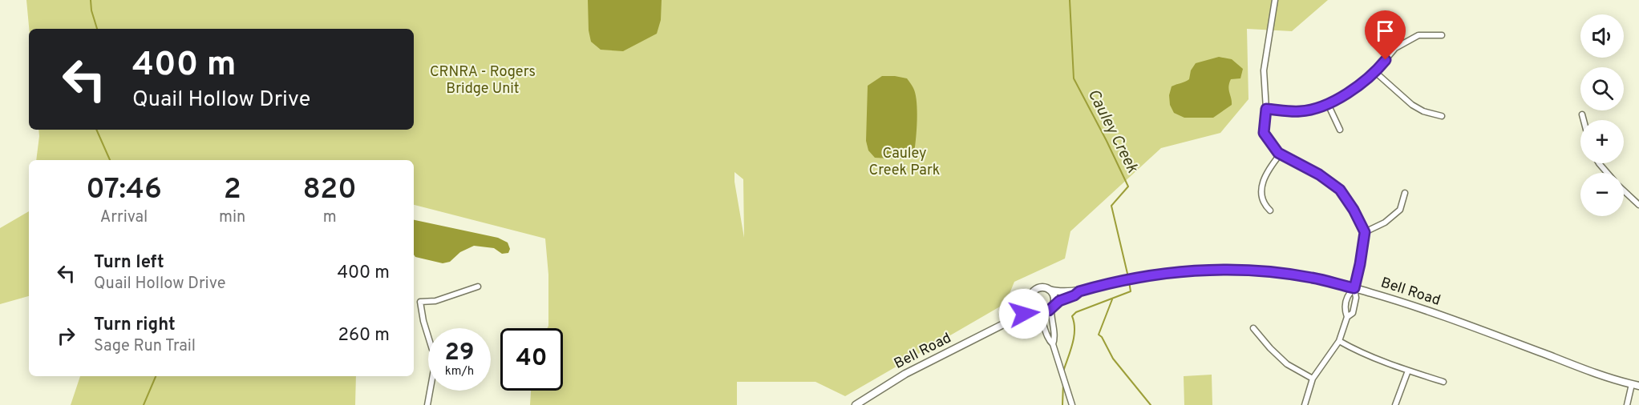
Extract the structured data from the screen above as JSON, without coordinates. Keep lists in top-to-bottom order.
{
  "streets": {
    "street": ["Bell Road"]
  },
  "water": ["Cauley Creek"],
  "parks": ["CRNRA - Rogers Bridge Unit", "Cauley Creek Park"],
  "page": {
    "map_buttons": ["+", "−"],
    "turn": ["400 m", "Quail Hollow Drive"],
    "eta": [
      "07:46",
      "Arrival",
      "2",
      "min",
      "820",
      "m"
    ],
    "list": [
      {
        "name": "Turn left",
        "note": "Quail Hollow Drive",
        "value": "400 m"
      },
      {
        "name": "Turn right",
        "note": "Sage Run Trail",
        "value": "260 m"
      }
    ],
    "speed": "29 km/h",
    "limit": "40"
  }
}
